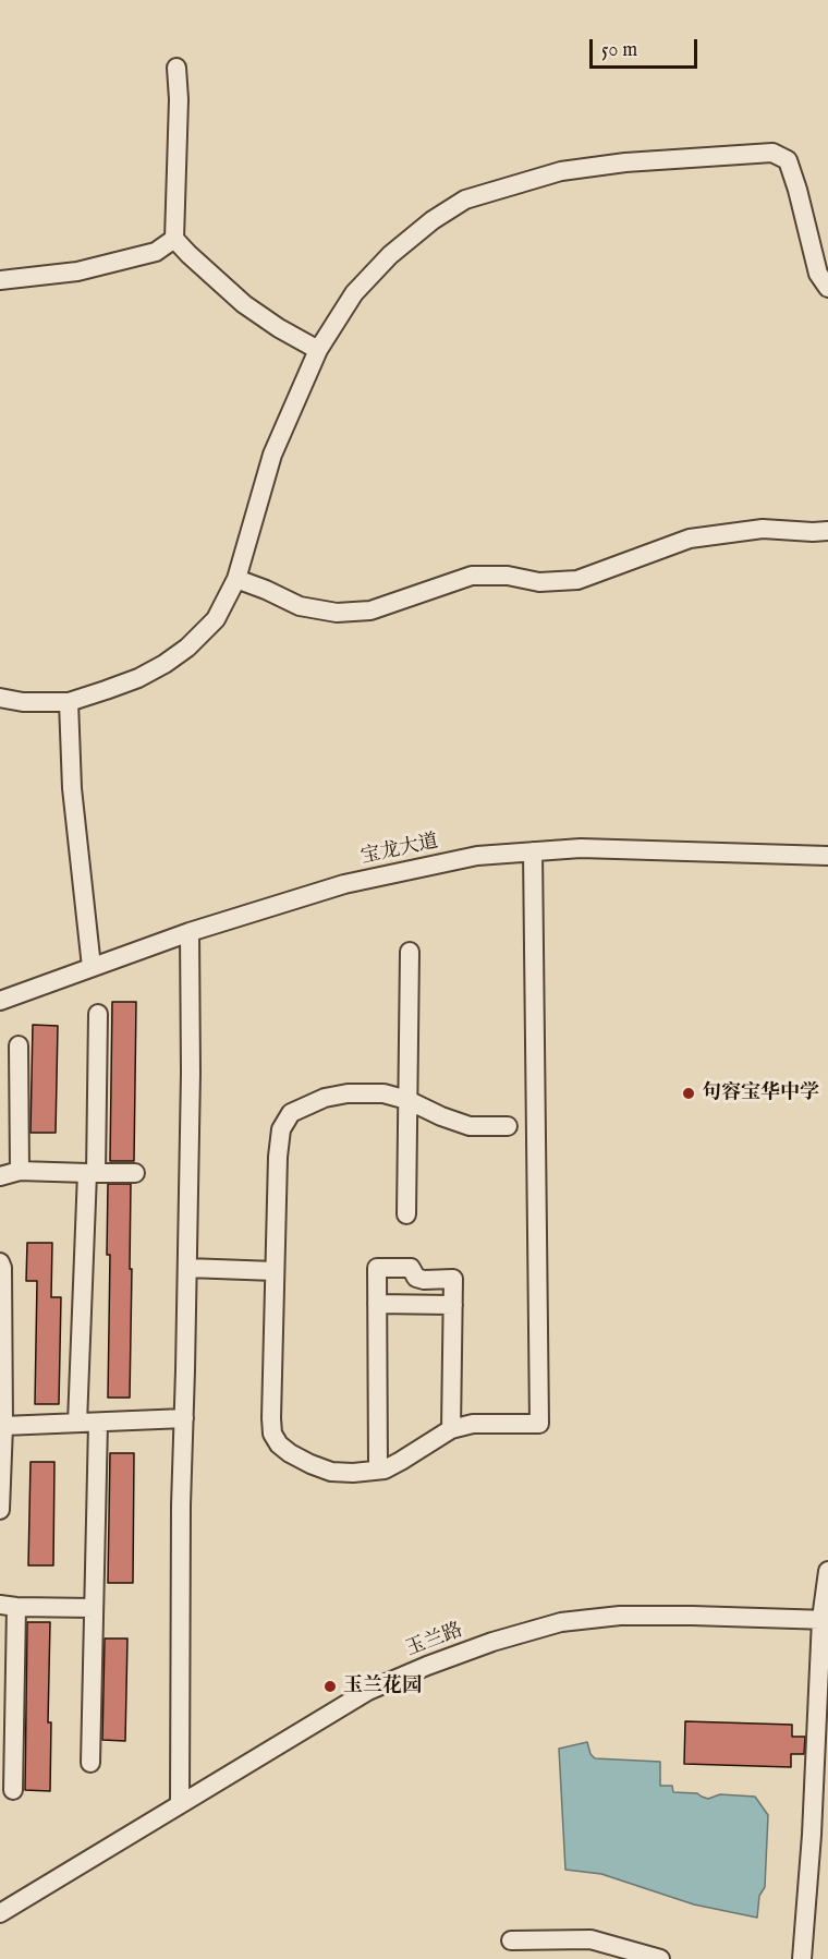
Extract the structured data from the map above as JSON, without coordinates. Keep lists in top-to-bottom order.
{
  "streets": {
    "street": ["宝龙大道", "玉兰路"]
  },
  "places": ["句容宝华中学", "玉兰花园"],
  "scale_bar": "50 m"
}
